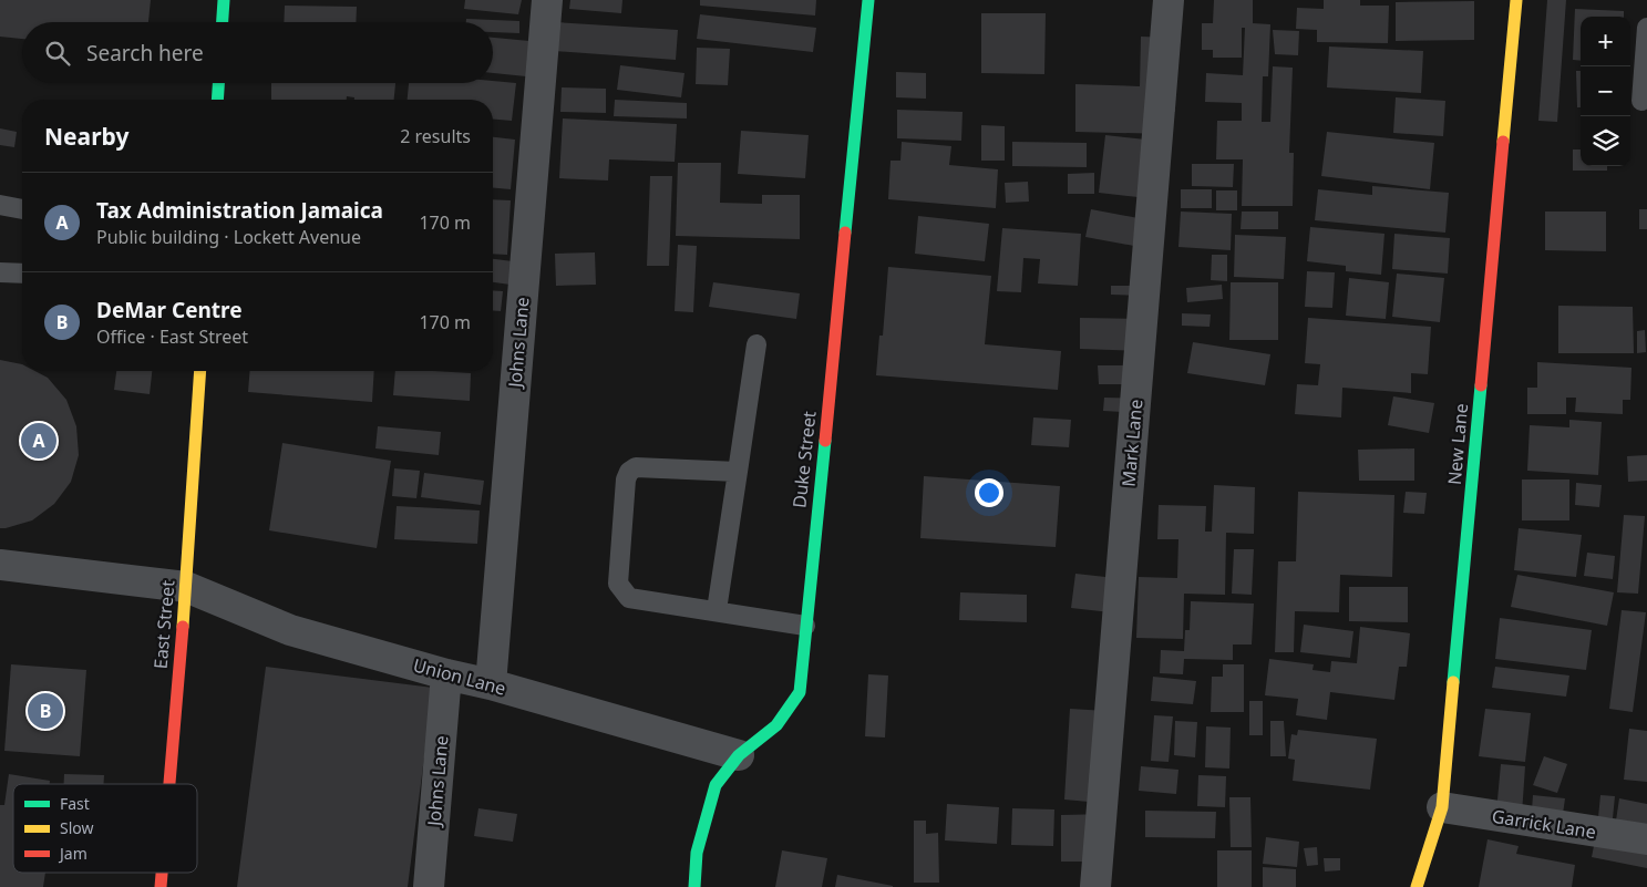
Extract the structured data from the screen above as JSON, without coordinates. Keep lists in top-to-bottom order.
{
  "streets": {
    "main road": ["New Lane", "Duke Street", "East Street"],
    "street": [
      "Johns Lane",
      "Mark Lane",
      "Union Lane",
      "Garrick Lane"
    ]
  },
  "crossings": [
    ["Johns Lane", "Union Lane"],
    ["New Lane", "Garrick Lane"],
    ["Duke Street", "Union Lane"],
    ["East Street", "Union Lane"]
  ],
  "legend": ["Fast", "Slow", "Jam"],
  "page": {
    "map_buttons": ["+", "−"],
    "search": "Search here",
    "heading": ["Nearby", "2 results"],
    "list": [
      {
        "mark": "A",
        "name": "Tax Administration Jamaica",
        "note": "Public building · Lockett Avenue",
        "value": "170 m"
      },
      {
        "mark": "B",
        "name": "DeMar Centre",
        "note": "Office · East Street",
        "value": "170 m"
      }
    ],
    "pins": ["A", "B"]
  }
}
